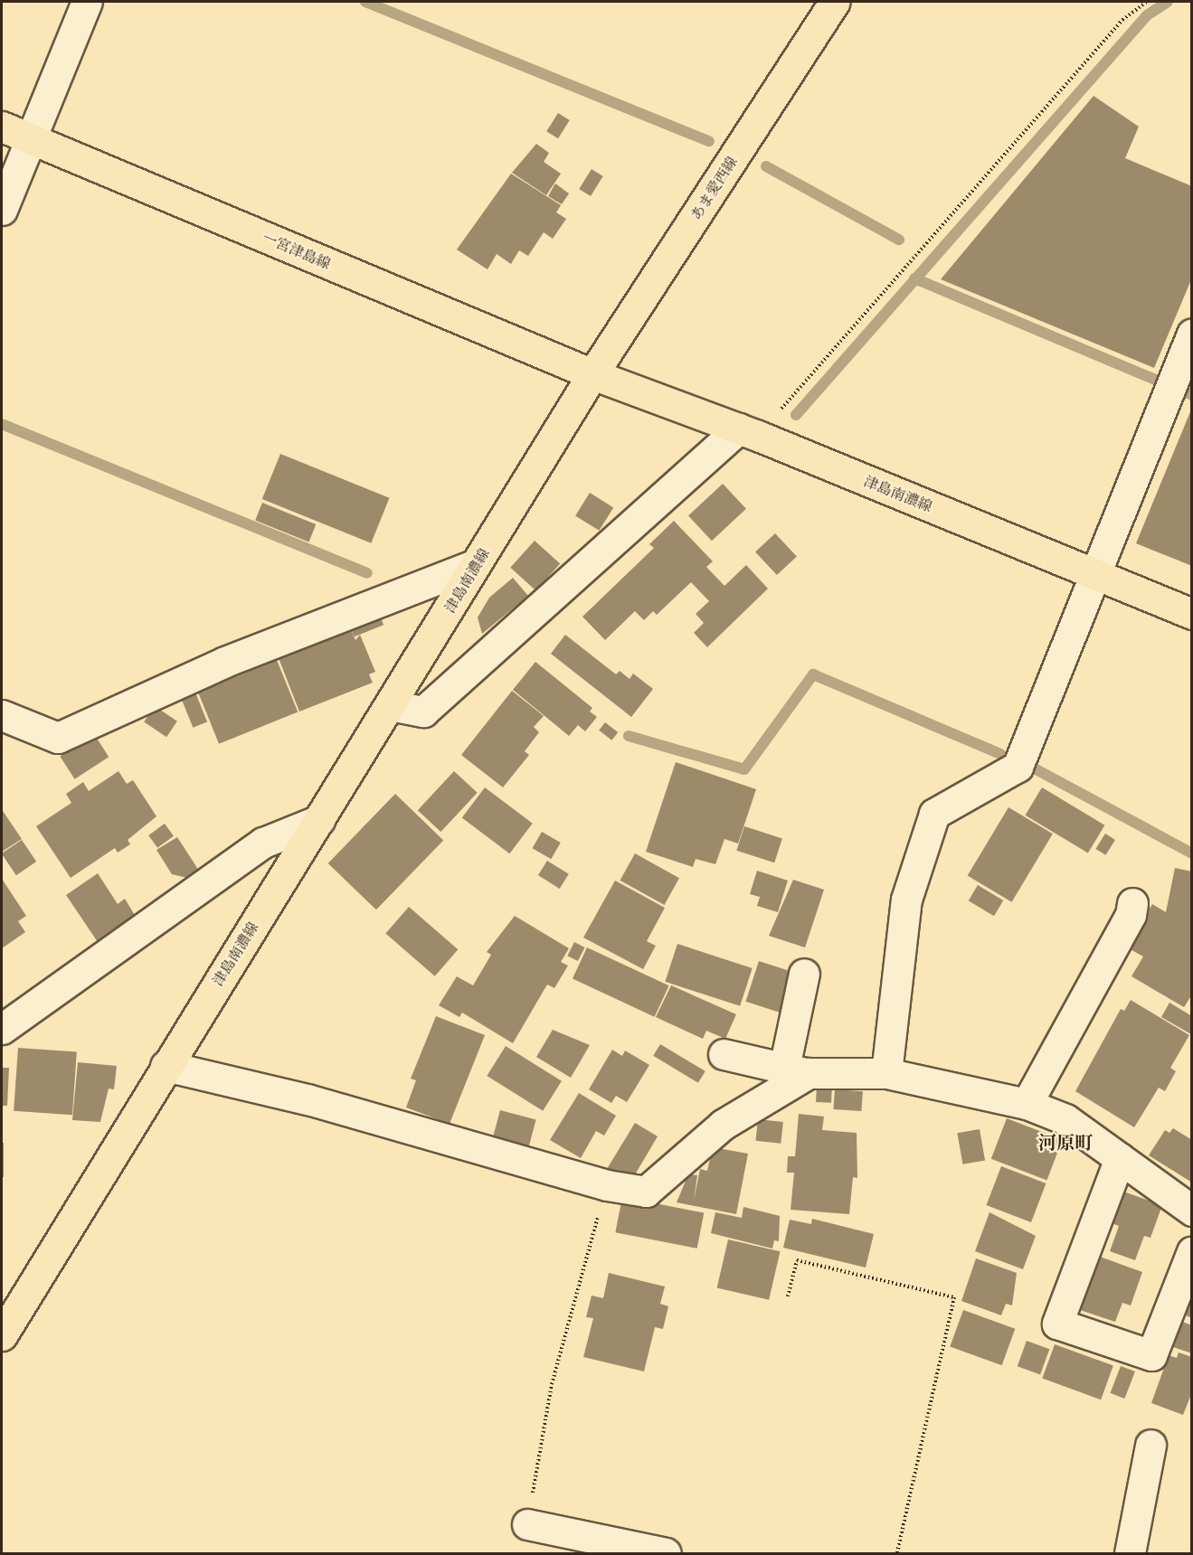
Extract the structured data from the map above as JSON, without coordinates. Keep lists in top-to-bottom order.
{
  "streets": {
    "main road": ["あま愛西線", "一宮津島線", "津島南濃線"]
  },
  "crossings": [
    ["あま愛西線", "一宮津島線"],
    ["あま愛西線", "津島南濃線"],
    ["一宮津島線", "津島南濃線"]
  ],
  "districts": ["河原町"]
}
